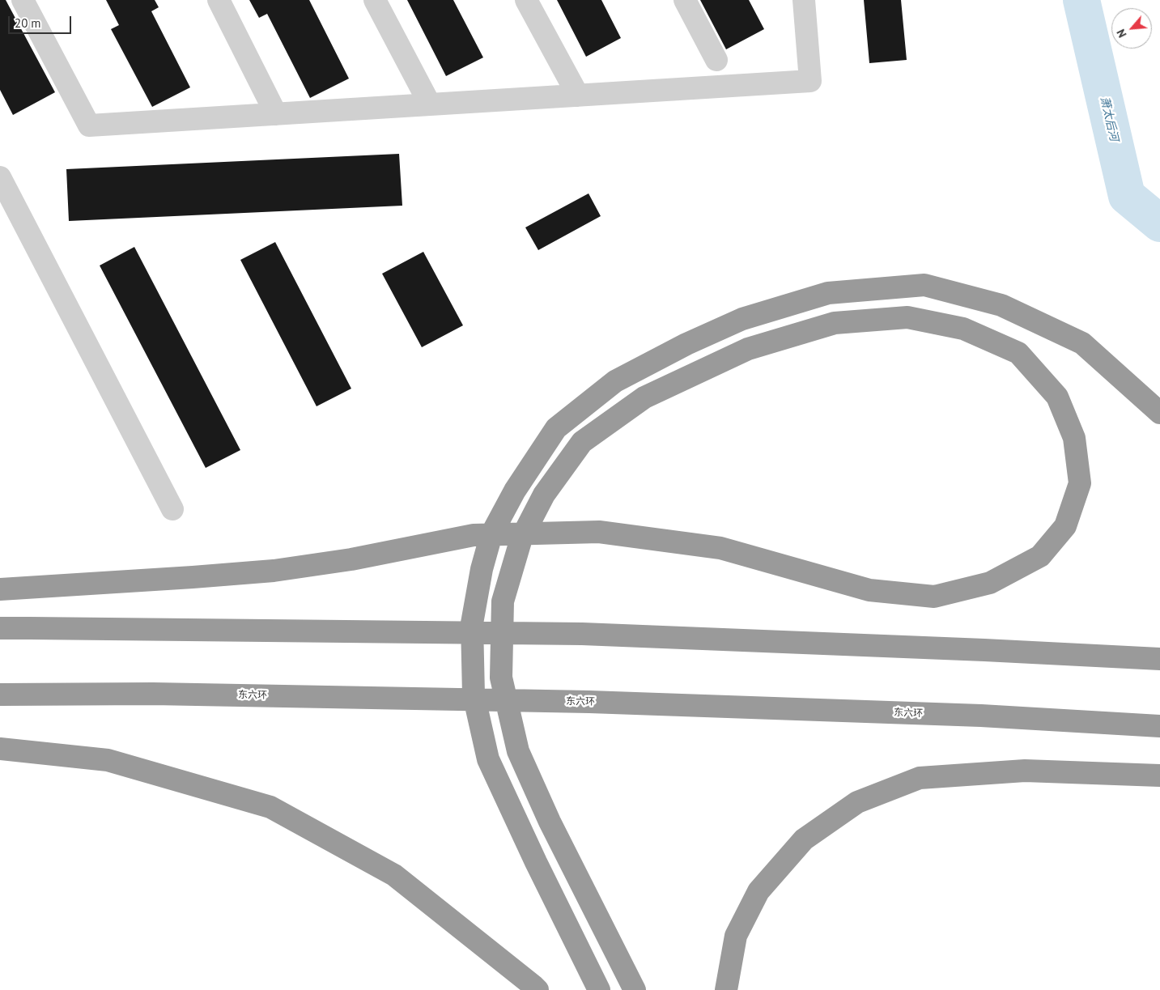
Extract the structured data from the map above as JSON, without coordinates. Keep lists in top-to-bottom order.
{
  "streets": {
    "highway": ["东六环"]
  },
  "water": ["萧太后河"],
  "scale_bar": "20 m",
  "north": "bottom left"
}
